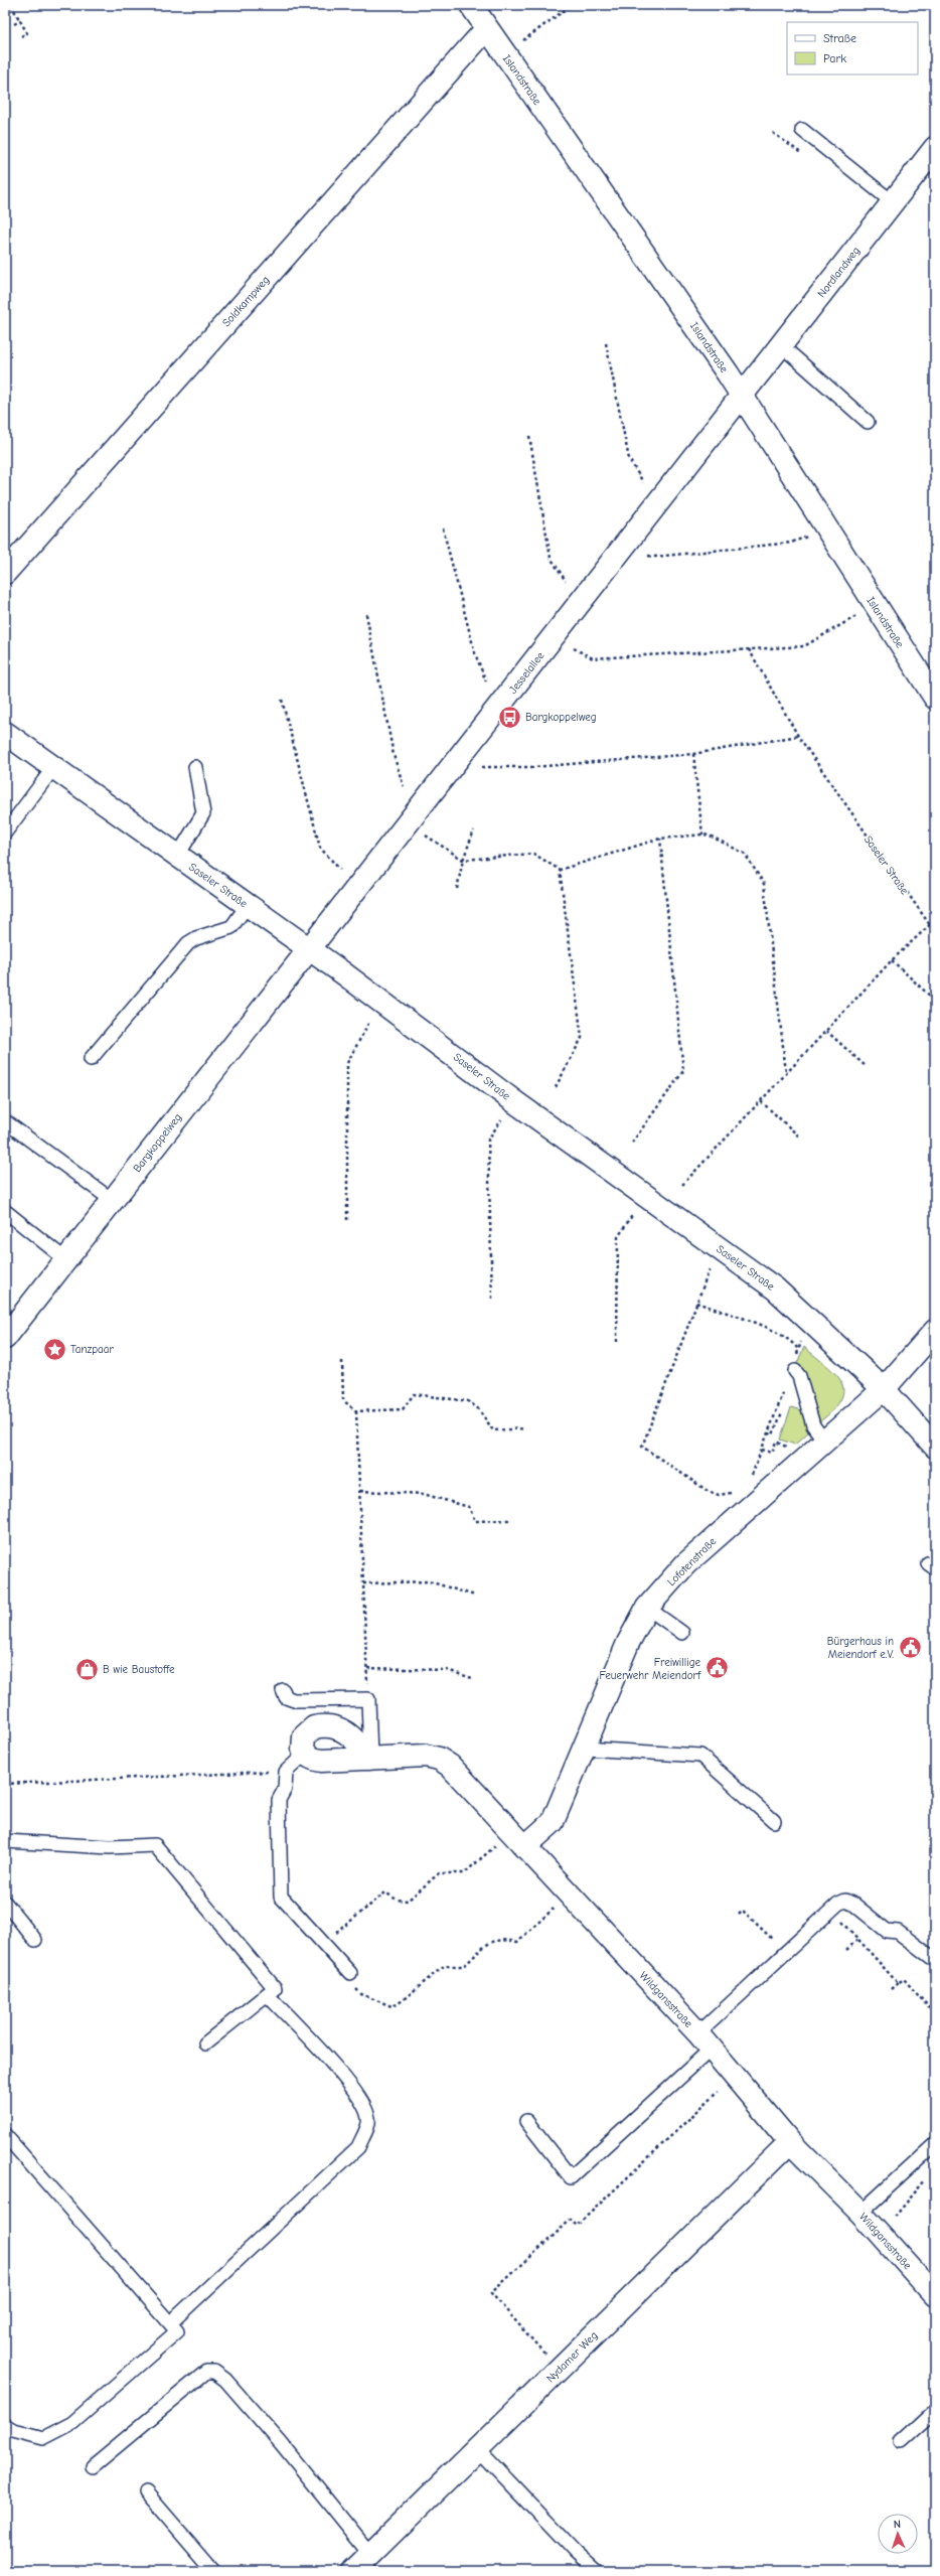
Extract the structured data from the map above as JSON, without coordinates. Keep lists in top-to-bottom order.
{
  "streets": {
    "street": [
      "Islandstraße",
      "Nordlandweg",
      "Soldkampweg",
      "Jesselallee",
      "Saseler Straße",
      "Bargkoppelweg",
      "Lofotenstraße",
      "Wildgansstraße",
      "Nydamer Weg"
    ]
  },
  "crossings": [
    ["Islandstraße", "Nordlandweg"],
    ["Islandstraße", "Soldkampweg"],
    ["Islandstraße", "Jesselallee"],
    ["Nordlandweg", "Jesselallee"],
    ["Jesselallee", "Saseler Straße"],
    ["Jesselallee", "Bargkoppelweg"],
    ["Saseler Straße", "Bargkoppelweg"],
    ["Saseler Straße", "Lofotenstraße"],
    ["Lofotenstraße", "Wildgansstraße"],
    ["Wildgansstraße", "Nydamer Weg"]
  ],
  "places": {
    "bus stop": ["Bargkoppelweg"],
    "place": ["Tanzpaar"],
    "public building": ["Bürgerhaus in Meiendorf e.V.", "Freiwillige Feuerwehr Meiendorf"],
    "shop": ["B wie Baustoffe"]
  },
  "legend": ["Straße", "Park"],
  "north": "top"
}
